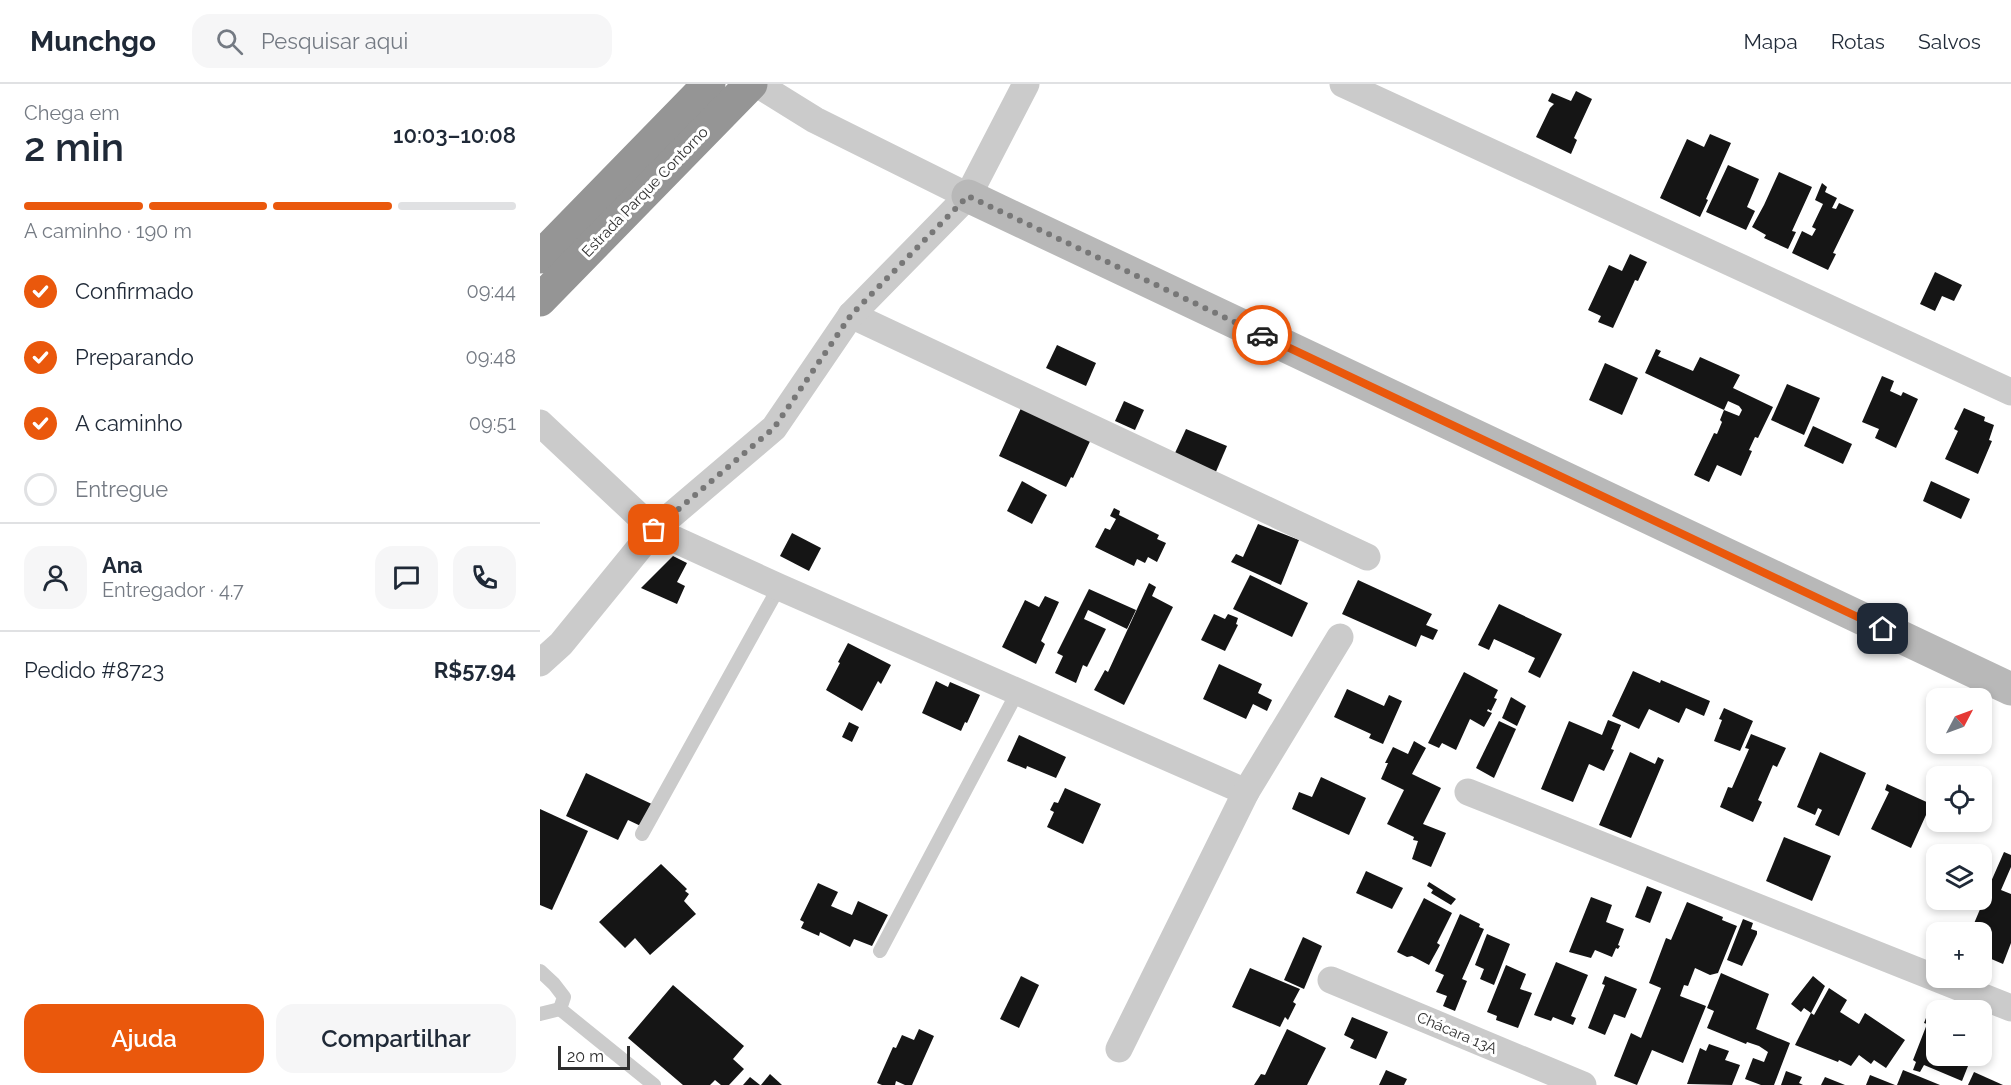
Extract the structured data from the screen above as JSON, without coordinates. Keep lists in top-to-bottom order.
{
  "streets": {
    "highway": ["Estrada Parque Contorno"],
    "street": ["Chácara 13A"]
  },
  "scale_bar": "20 m",
  "north": "top right",
  "page": {
    "header": "Munchgo",
    "search": "Pesquisar aqui",
    "nav": ["Mapa", "Rotas", "Salvos"],
    "heading": ["2 min", "Chega em", "10:03–10:08"],
    "panel": [
      "Ana",
      "Entregador · 4.7",
      "Pedido #8723",
      "R$57.94"
    ],
    "bar": "A caminho · 190 m",
    "list": [
      ["Confirmado", "09:44"],
      ["Preparando", "09:48"],
      ["A caminho", "09:51"],
      "Entregue"
    ],
    "map_buttons": ["+", "−"],
    "buttons": ["Ajuda", "Compartilhar"],
    "scale": "20 m"
  }
}
